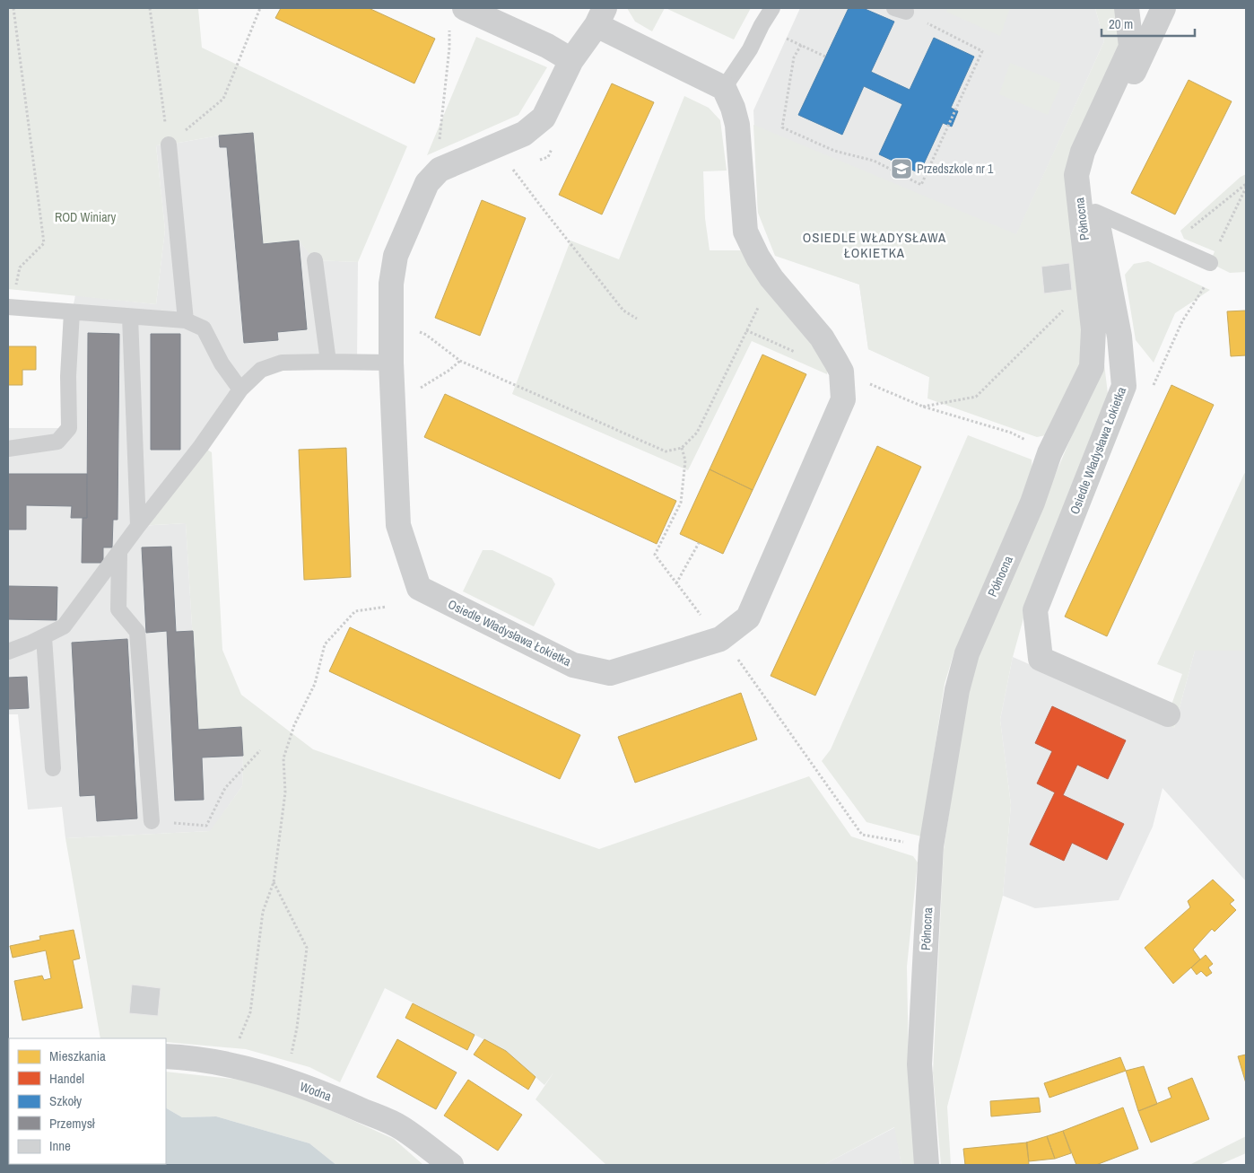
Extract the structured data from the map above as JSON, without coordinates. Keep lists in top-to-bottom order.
{
  "streets": {
    "street": ["Północna", "Osiedle Władysława Łokietka", "Wodna"]
  },
  "districts": ["OSIEDLE WŁADYSŁAWA ŁOKIETKA"],
  "parks": ["ROD Winiary"],
  "places": {
    "school or university": ["Przedszkole nr 1"]
  },
  "legend": [
    "Mieszkania",
    "Handel",
    "Szkoły",
    "Przemysł",
    "Inne"
  ],
  "scale_bar": "20 m"
}
